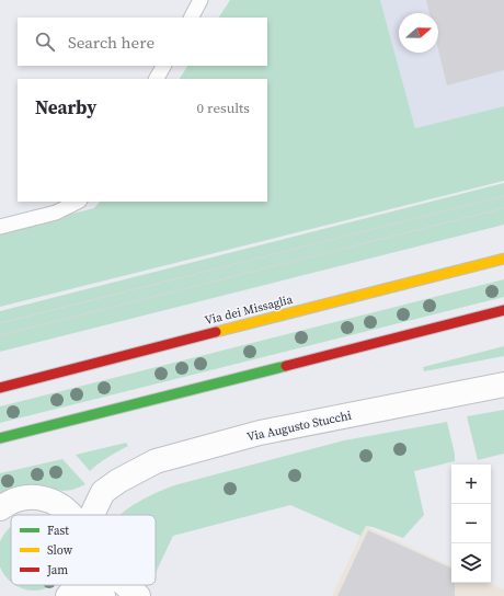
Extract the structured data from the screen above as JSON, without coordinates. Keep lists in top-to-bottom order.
{
  "streets": {
    "main road": ["Via dei Missaglia"],
    "street": ["Via Augusto Stucchi"]
  },
  "legend": ["Fast", "Slow", "Jam"],
  "north": "right",
  "page": {
    "search": "Search here",
    "heading": ["Nearby", "0 results"],
    "map_buttons": ["+", "−"]
  }
}
